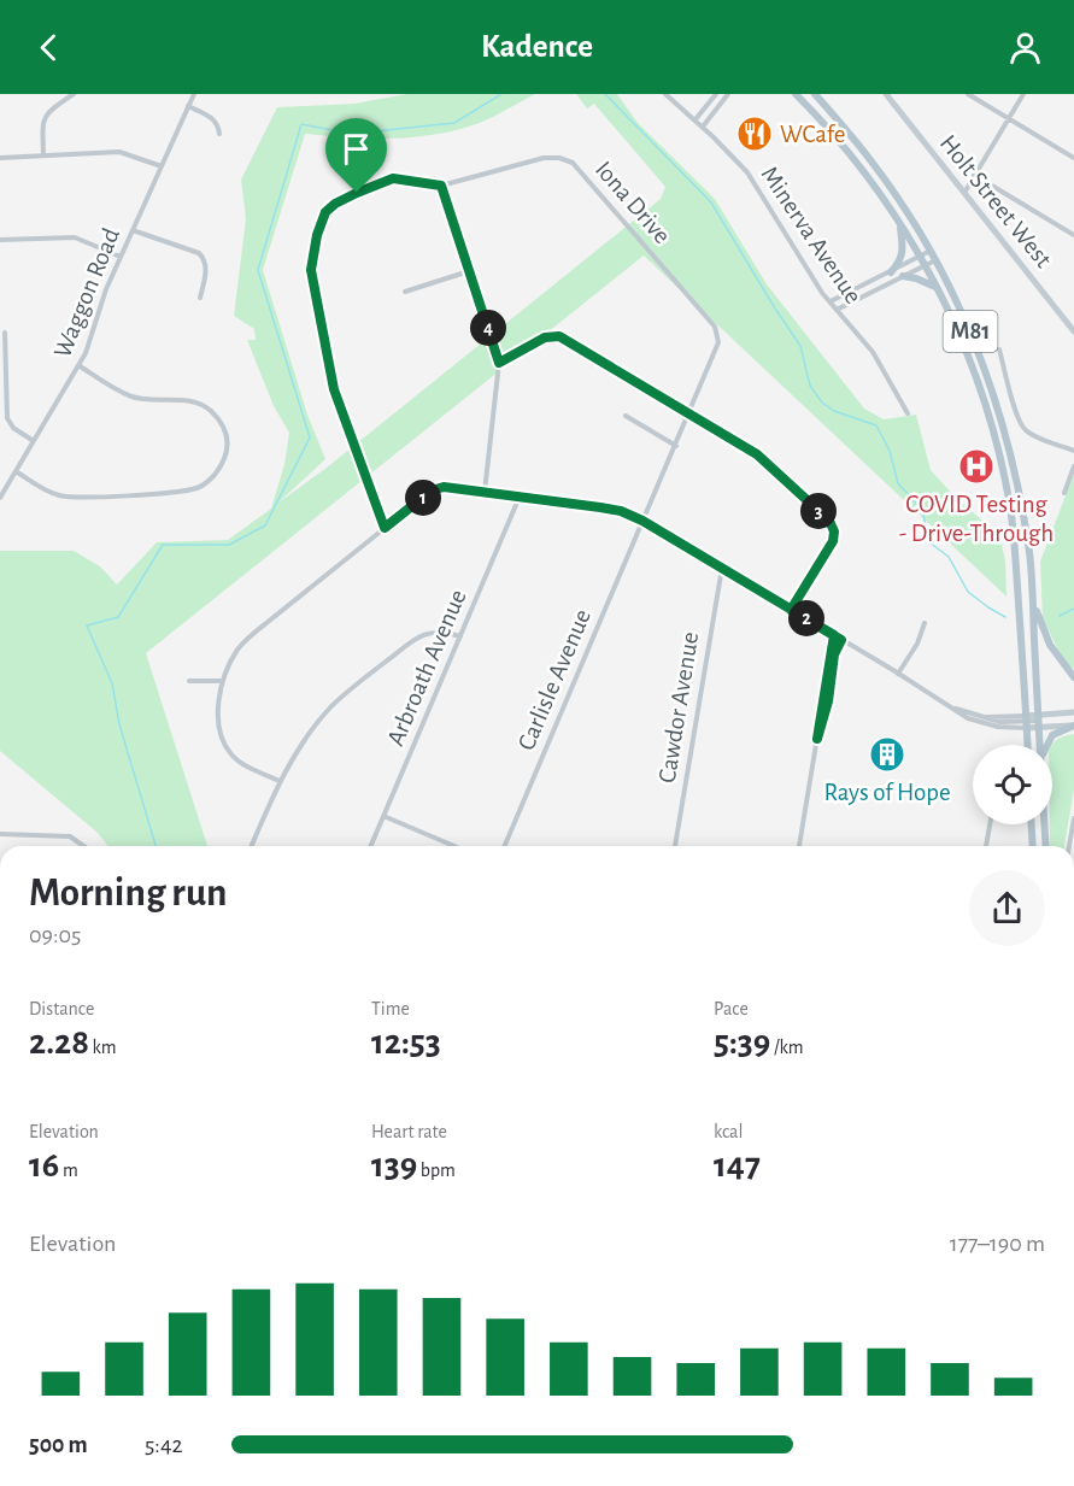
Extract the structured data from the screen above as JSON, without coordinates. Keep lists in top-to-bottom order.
{
  "streets": {
    "main road": ["M81"],
    "street": [
      "Holt Street West",
      "Iona Drive",
      "Minerva Avenue",
      "Waggon Road",
      "Arbroath Avenue",
      "Carlisle Avenue",
      "Cawdor Avenue"
    ]
  },
  "crossings": [
    ["Iona Drive", "Carlisle Avenue"]
  ],
  "places": {
    "restaurant": ["WCafe"],
    "hospital": ["COVID Testing - Drive-Through"],
    "building": ["Rays of Hope"]
  },
  "page": {
    "header": "Kadence",
    "pins": [
      "4",
      "1",
      "3",
      "2"
    ],
    "heading": ["Morning run", "09:05"],
    "stats": [
      ["Distance", "2.28 km"],
      ["Time", "12:53"],
      ["Pace", "5:39 /km"],
      ["Elevation", "16 m"],
      ["Heart rate", "139 bpm"],
      ["kcal", "147"]
    ],
    "chart": ["Elevation", "177–190 m"],
    "list": [
      {
        "name": "500 m",
        "note": "5:42"
      }
    ]
  }
}
